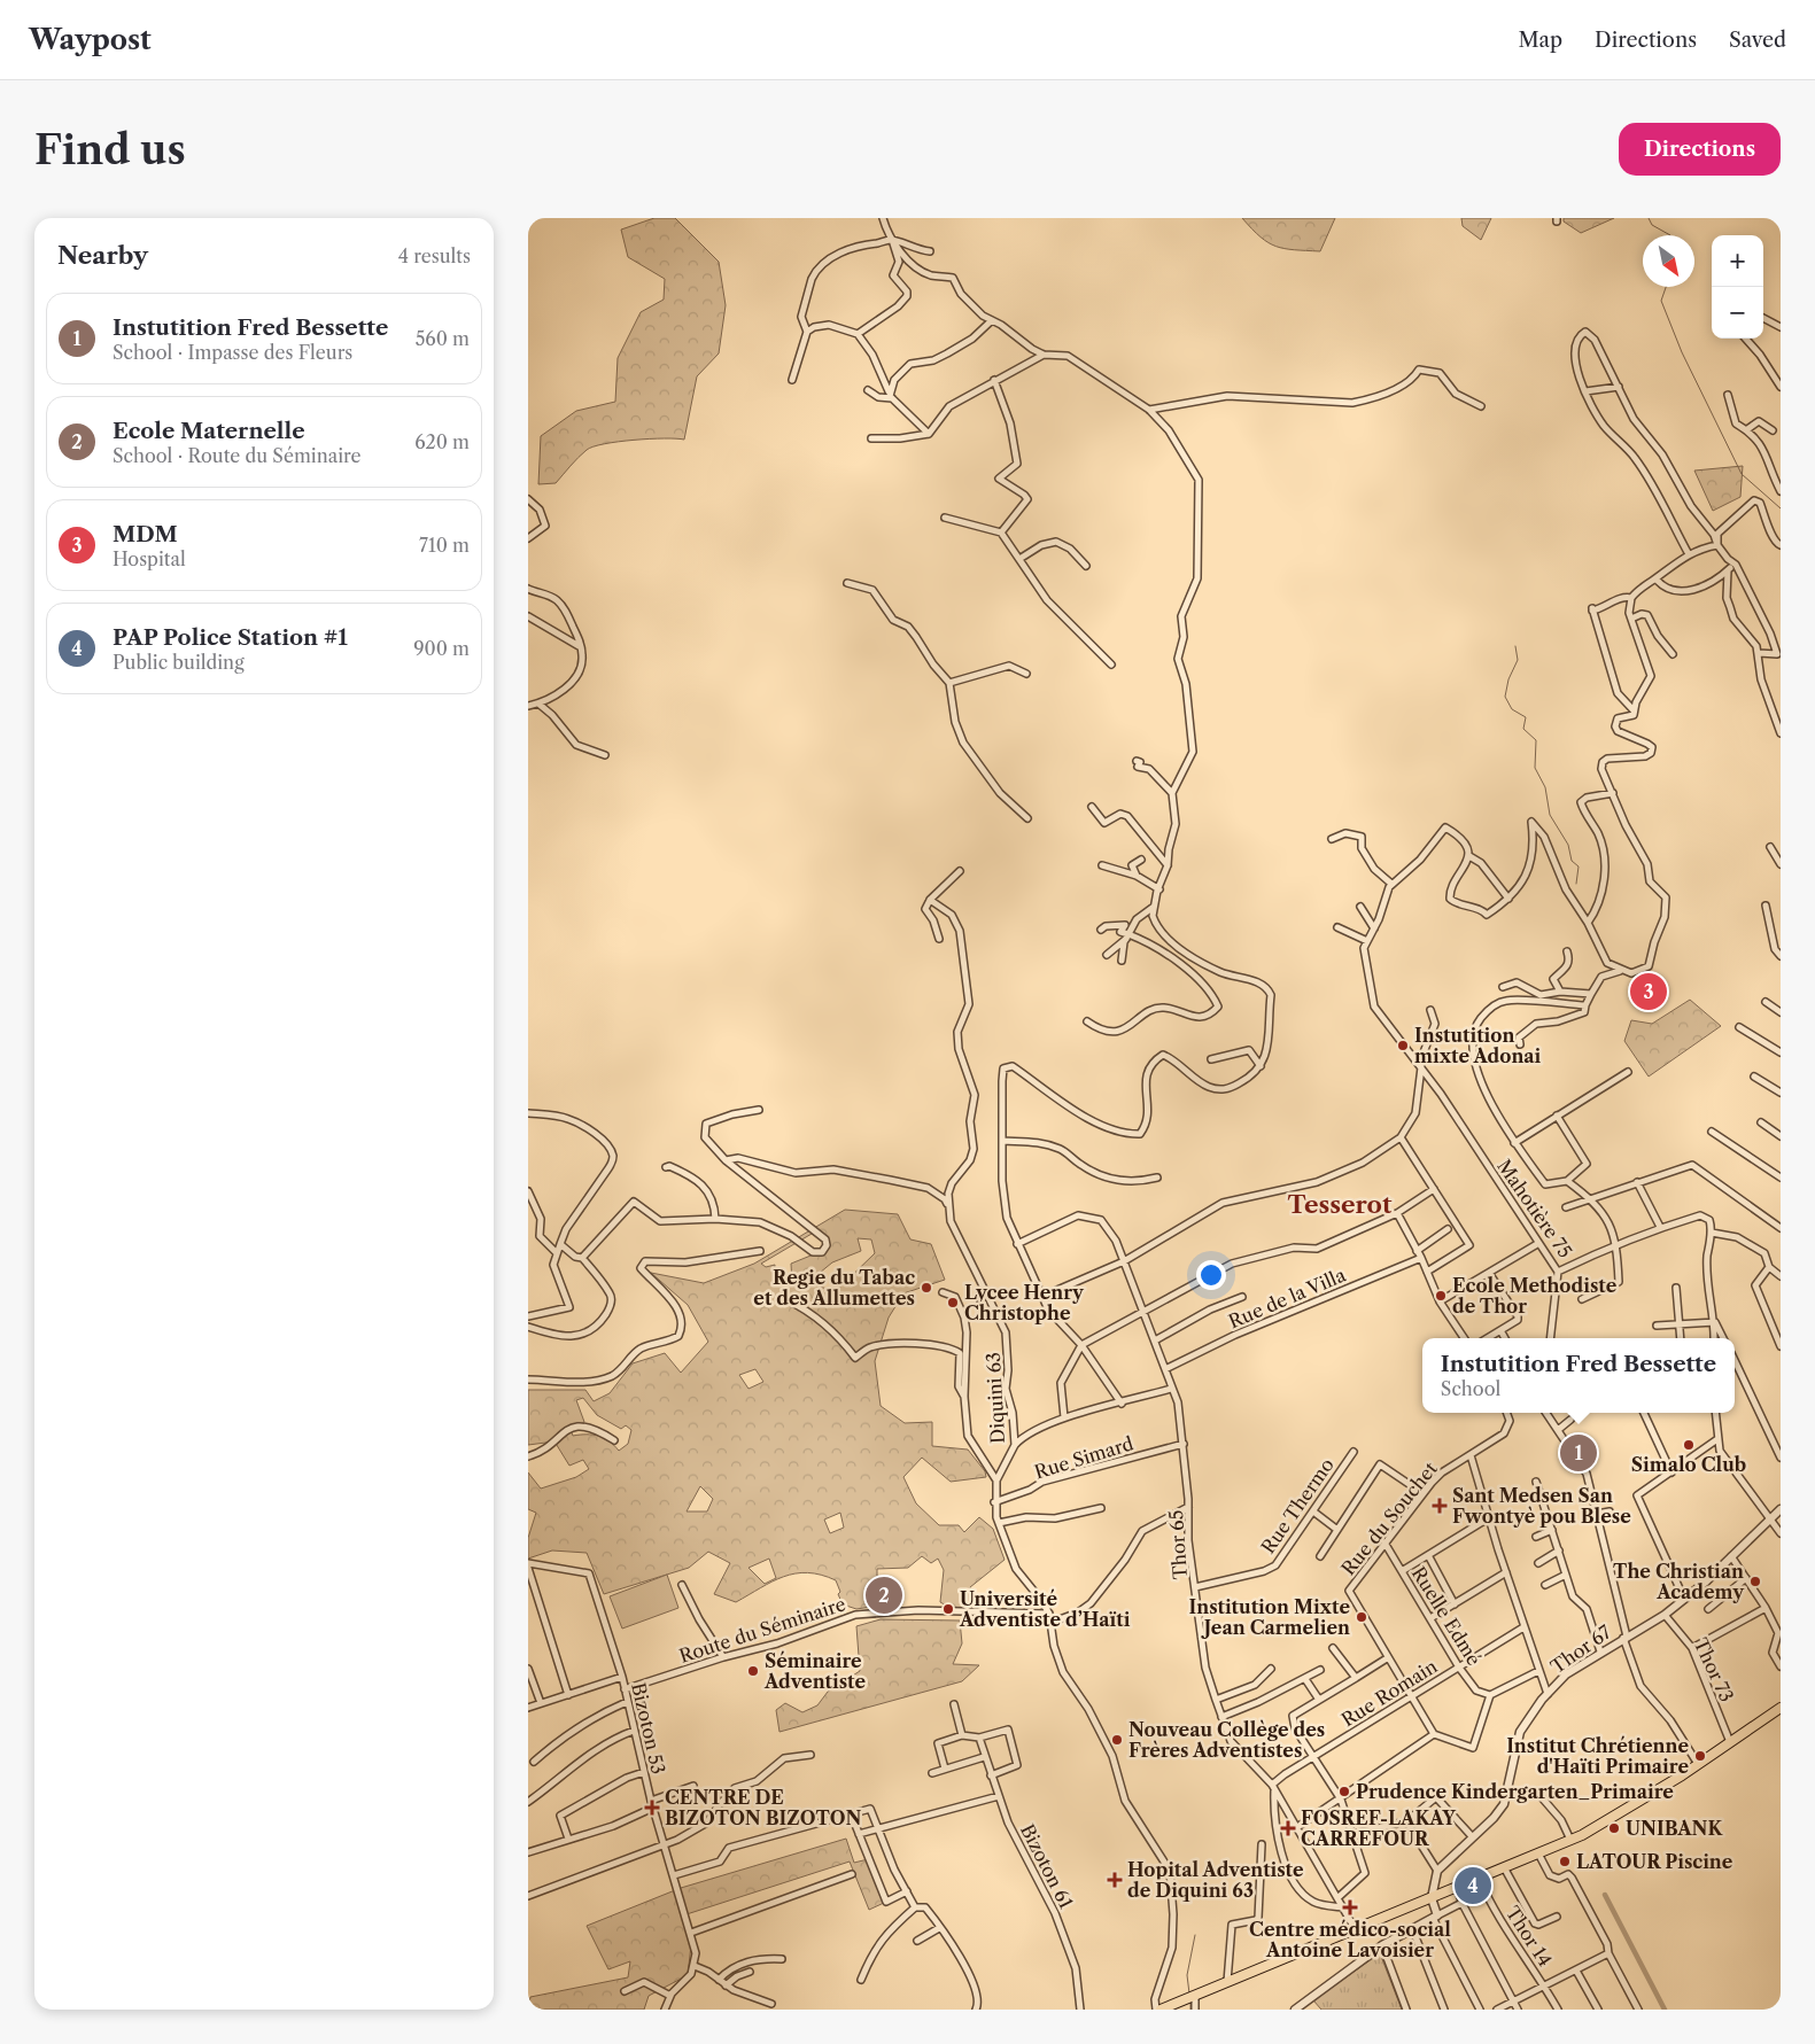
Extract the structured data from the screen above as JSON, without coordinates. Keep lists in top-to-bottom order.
{
  "streets": {
    "street": [
      "Mahotière 75",
      "Rue de la Villa",
      "Diquini 63",
      "Rue Simard",
      "Rue Thermo",
      "Rue du Souchet",
      "Thor 65",
      "Ruelle Edmé",
      "Route du Séminaire",
      "Thor 67",
      "Thor 73",
      "Rue Romain",
      "Bizoton 53",
      "Bizoton 61",
      "Thor 14"
    ]
  },
  "crossings": [
    ["Rue de la Villa", "Thor 65"],
    ["Diquini 63", "Rue Simard"],
    ["Diquini 63", "Route du Séminaire"],
    ["Rue Simard", "Thor 65"],
    ["Rue Thermo", "Thor 65"],
    ["Rue du Souchet", "Ruelle Edmé"],
    ["Rue du Souchet", "Rue Romain"],
    ["Thor 65", "Rue Romain"],
    ["Ruelle Edmé", "Rue Romain"],
    ["Route du Séminaire", "Bizoton 53"],
    ["Thor 67", "Thor 73"]
  ],
  "districts": ["Tesserot"],
  "places": {
    "other": [
      "Instutition mixte Adonai",
      "Regie du Tabac et des Allumettes",
      "Ecole Methodiste de Thor",
      "Lycee Henry Christophe",
      "Simalo Club",
      "The Christian Academy",
      "Université Adventiste d’Haïti",
      "Institution Mixte Jean Carmelien",
      "Séminaire Adventiste",
      "Nouveau Collège des Frères Adventistes",
      "Institut Chrétienne d'Haïti Primaire",
      "Prudence Kindergarten_Primaire",
      "UNIBANK",
      "LATOUR Piscine"
    ],
    "health": [
      "Sant Medsen San Fwontyè pou Blese",
      "CENTRE DE BIZOTON BIZOTON",
      "FOSREF-LAKAY CARREFOUR",
      "Hopital Adventiste de Diquini 63",
      "Centre médico-social Antoine Lavoisier"
    ]
  },
  "north": "bottom right",
  "page": {
    "header": "Waypost",
    "nav": ["Map", "Directions", "Saved"],
    "buttons": "Directions",
    "title": "Find us",
    "heading": ["Nearby", "4 results"],
    "map_buttons": ["+", "−"],
    "list": [
      {
        "mark": "1",
        "name": "Instutition Fred Bessette",
        "note": "School · Impasse des Fleurs",
        "value": "560 m"
      },
      {
        "mark": "2",
        "name": "Ecole Maternelle",
        "note": "School · Route du Séminaire",
        "value": "620 m"
      },
      {
        "mark": "3",
        "name": "MDM",
        "note": "Hospital",
        "value": "710 m"
      },
      {
        "mark": "4",
        "name": "PAP Police Station #1",
        "note": "Public building",
        "value": "900 m"
      }
    ],
    "pins": [
      "3",
      "1",
      "2",
      "4"
    ],
    "popup": ["Instutition Fred Bessette", "School"]
  }
}
